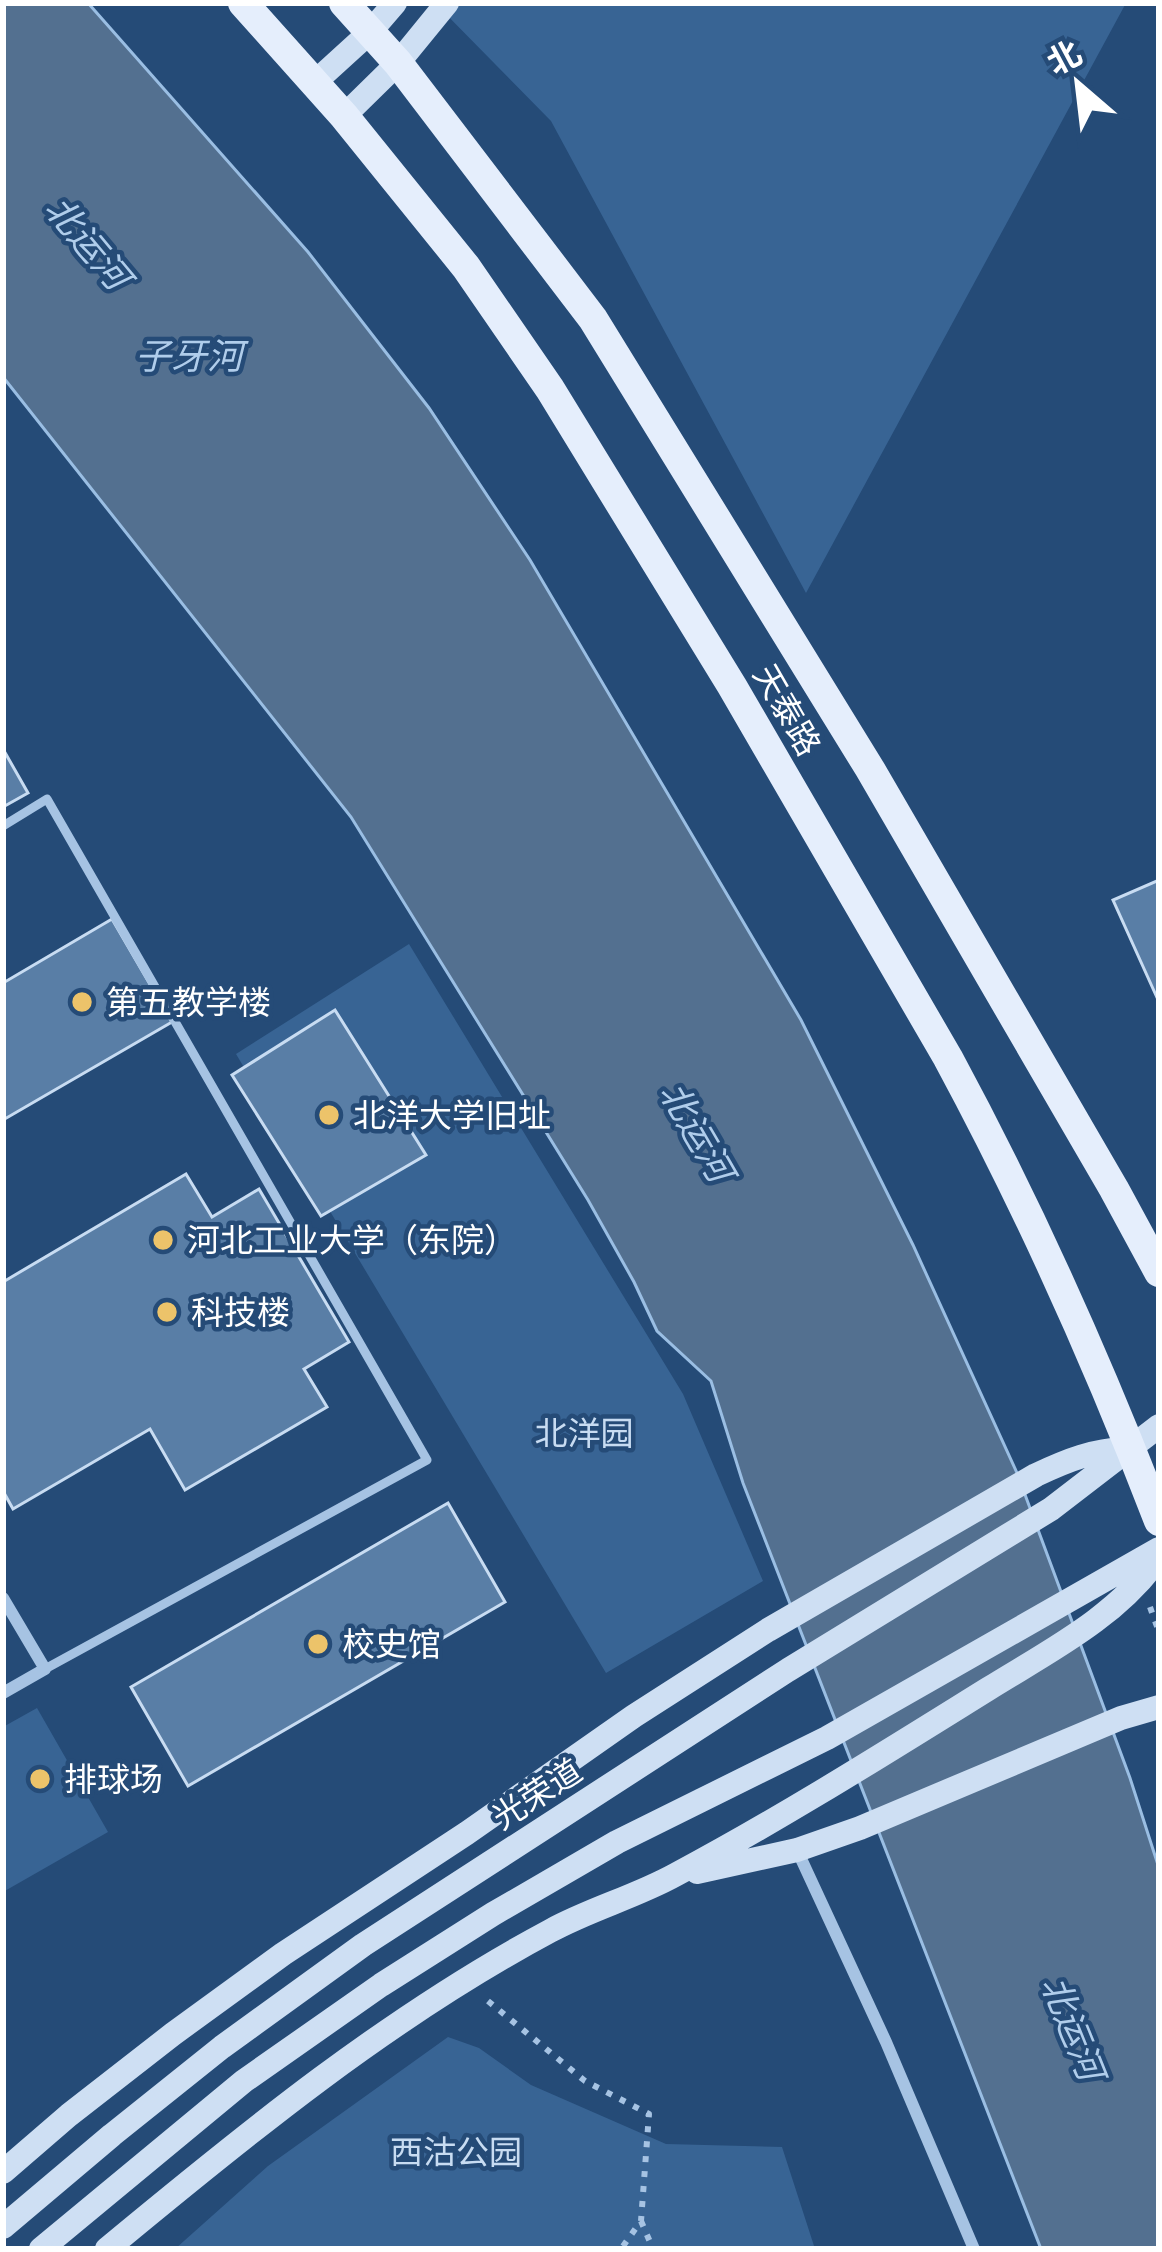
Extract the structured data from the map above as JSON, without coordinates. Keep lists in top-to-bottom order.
{
  "streets": {
    "main road": ["天泰路", "光荣道"]
  },
  "crossings": [
    ["天泰路", "光荣道"]
  ],
  "water": ["北运河", "子牙河"],
  "parks": ["北洋园", "西沽公园"],
  "places": [
    "第五教学楼",
    "北洋大学旧址",
    "河北工业大学（东院）",
    "科技楼",
    "校史馆",
    "排球场"
  ],
  "north": "top left"
}
